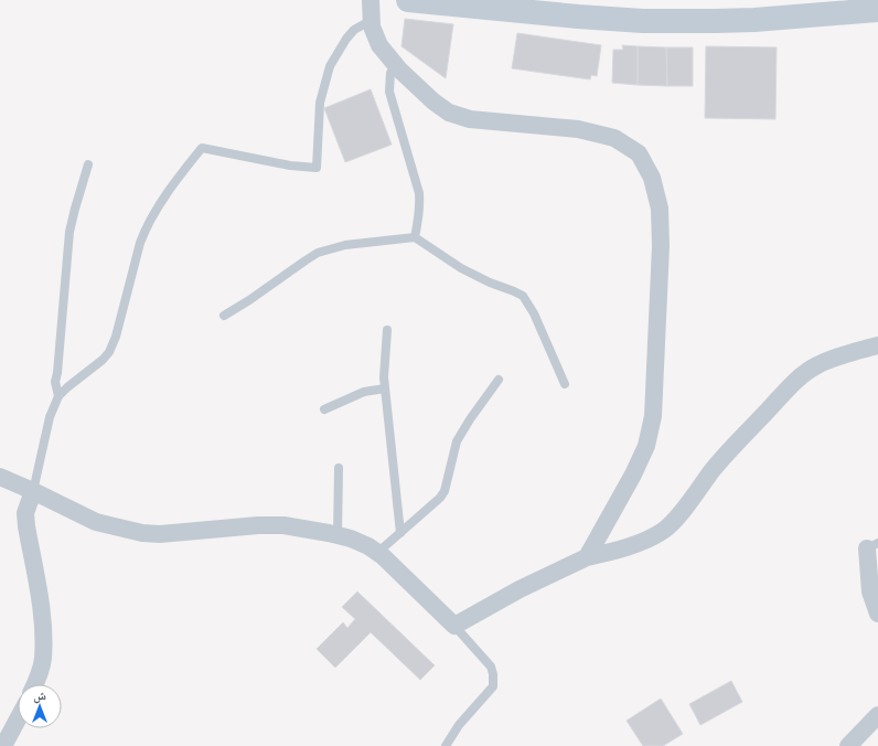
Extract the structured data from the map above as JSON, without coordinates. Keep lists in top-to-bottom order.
{
  "north": "top"
}
